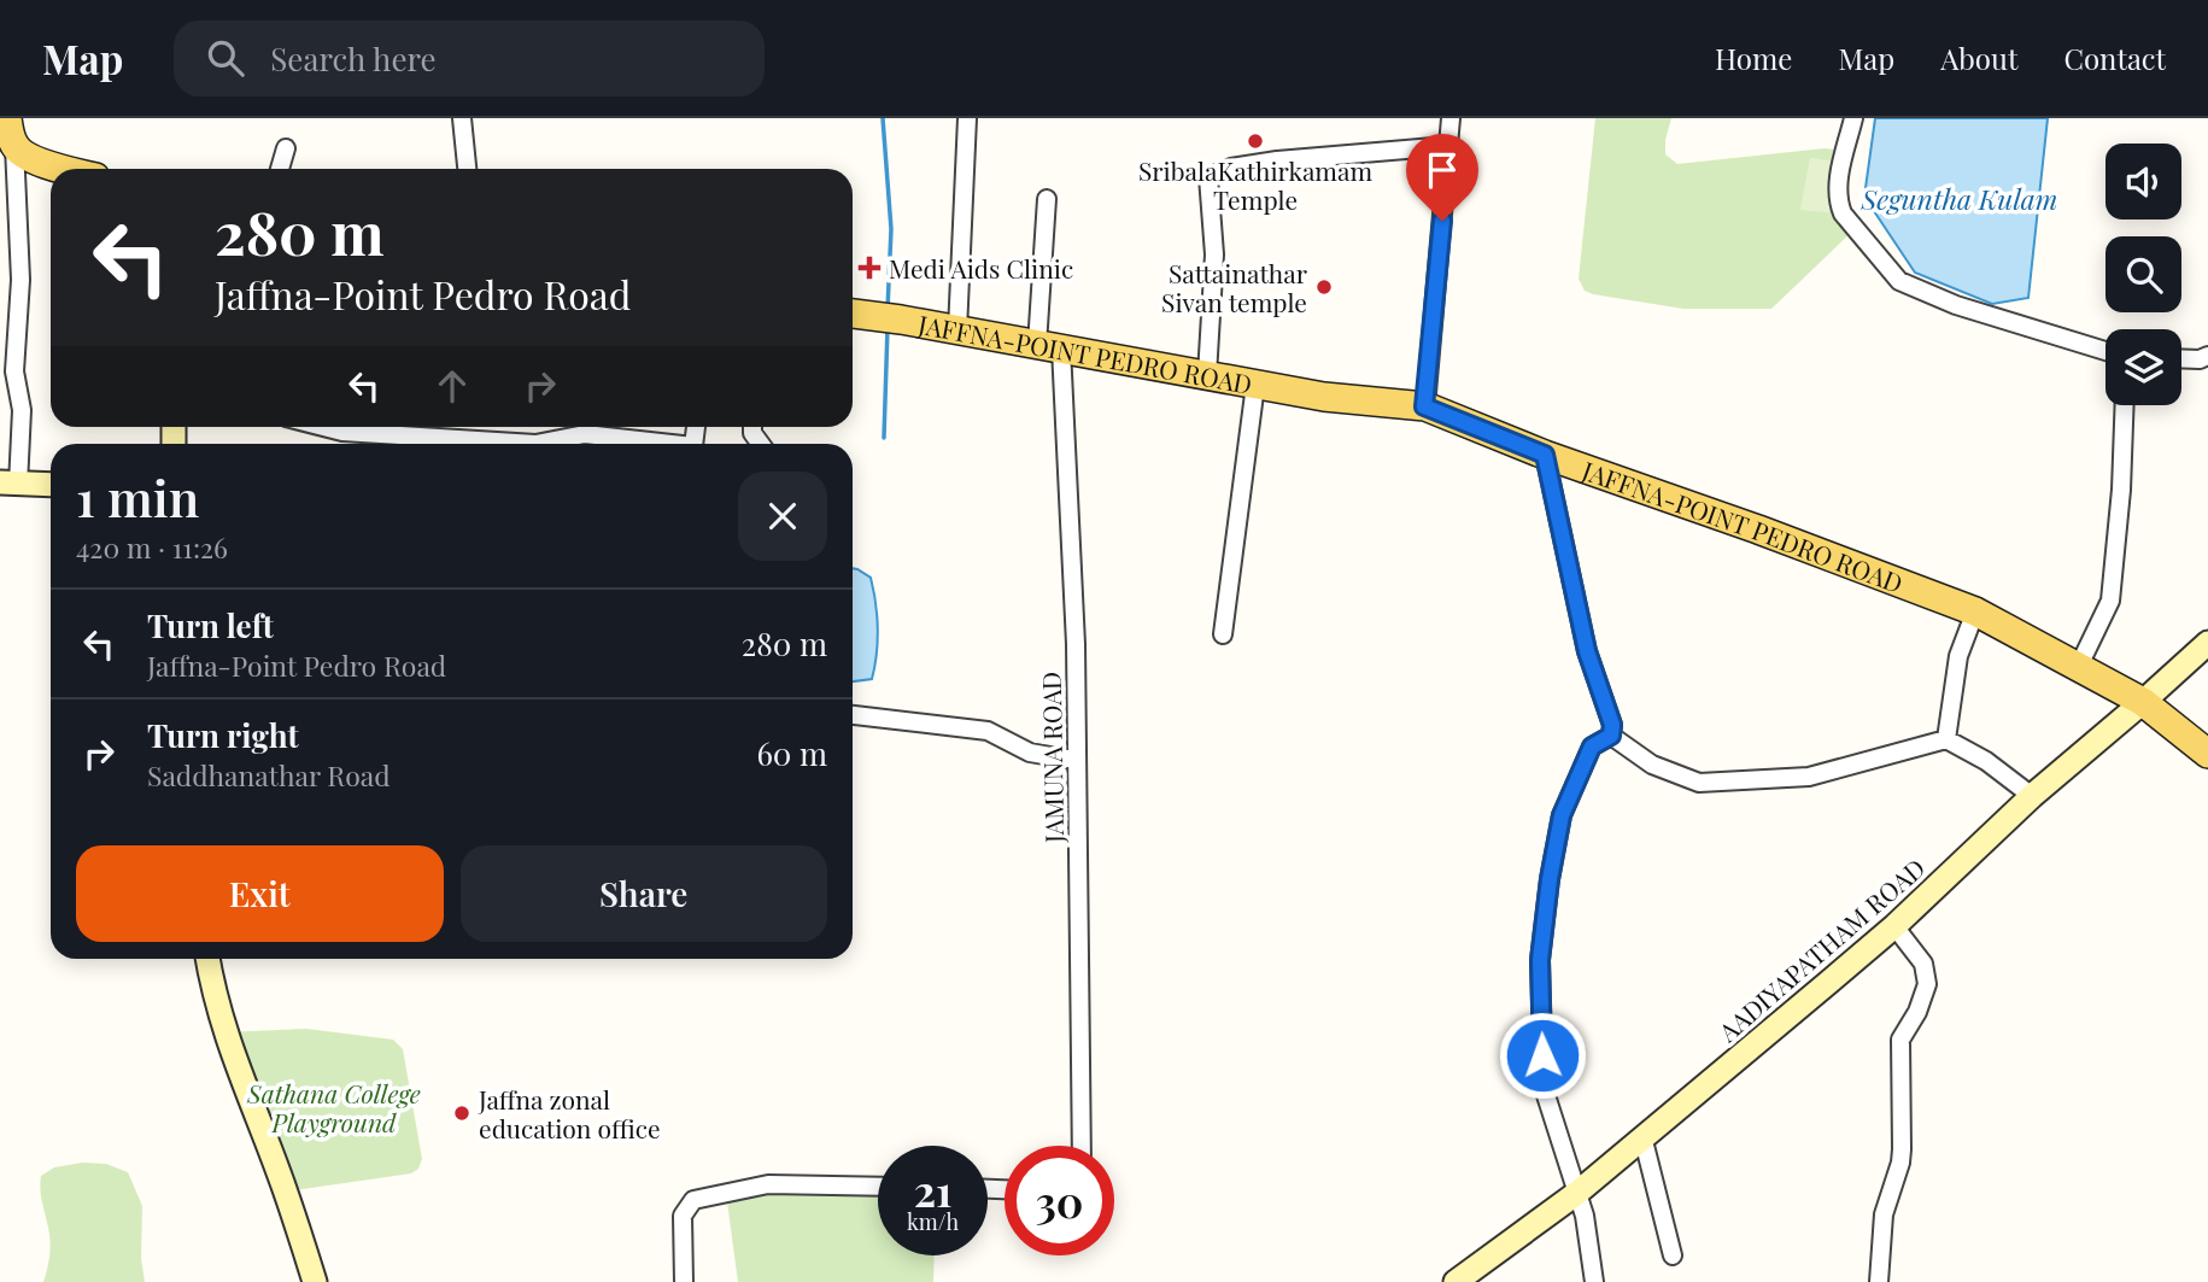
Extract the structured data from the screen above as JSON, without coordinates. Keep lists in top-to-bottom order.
{
  "streets": {
    "main road": ["JAFFNA-POINT PEDRO ROAD"],
    "street": ["JAMUNA ROAD", "AADIYAPATHAM ROAD"]
  },
  "crossings": [
    ["JAFFNA-POINT PEDRO ROAD", "JAMUNA ROAD"],
    ["JAFFNA-POINT PEDRO ROAD", "AADIYAPATHAM ROAD"]
  ],
  "water": ["Seguntha Kulam"],
  "parks": ["Sathana College Playground"],
  "places": {
    "other": ["SribalaKathirkamam Temple", "Sattainathar Sivan temple", "Jaffna zonal education office"],
    "health": ["Medi Aids Clinic"]
  },
  "page": {
    "header": "Map",
    "search": "Search here",
    "nav": [
      "Home",
      "Map",
      "About",
      "Contact"
    ],
    "turn": ["280 m", "Jaffna-Point Pedro Road"],
    "heading": ["1 min", "420 m · 11:26"],
    "list": [
      {
        "name": "Turn left",
        "note": "Jaffna-Point Pedro Road",
        "value": "280 m"
      },
      {
        "name": "Turn right",
        "note": "Saddhanathar Road",
        "value": "60 m"
      }
    ],
    "buttons": ["Exit", "Share"],
    "speed": "21 km/h",
    "limit": "30"
  }
}
